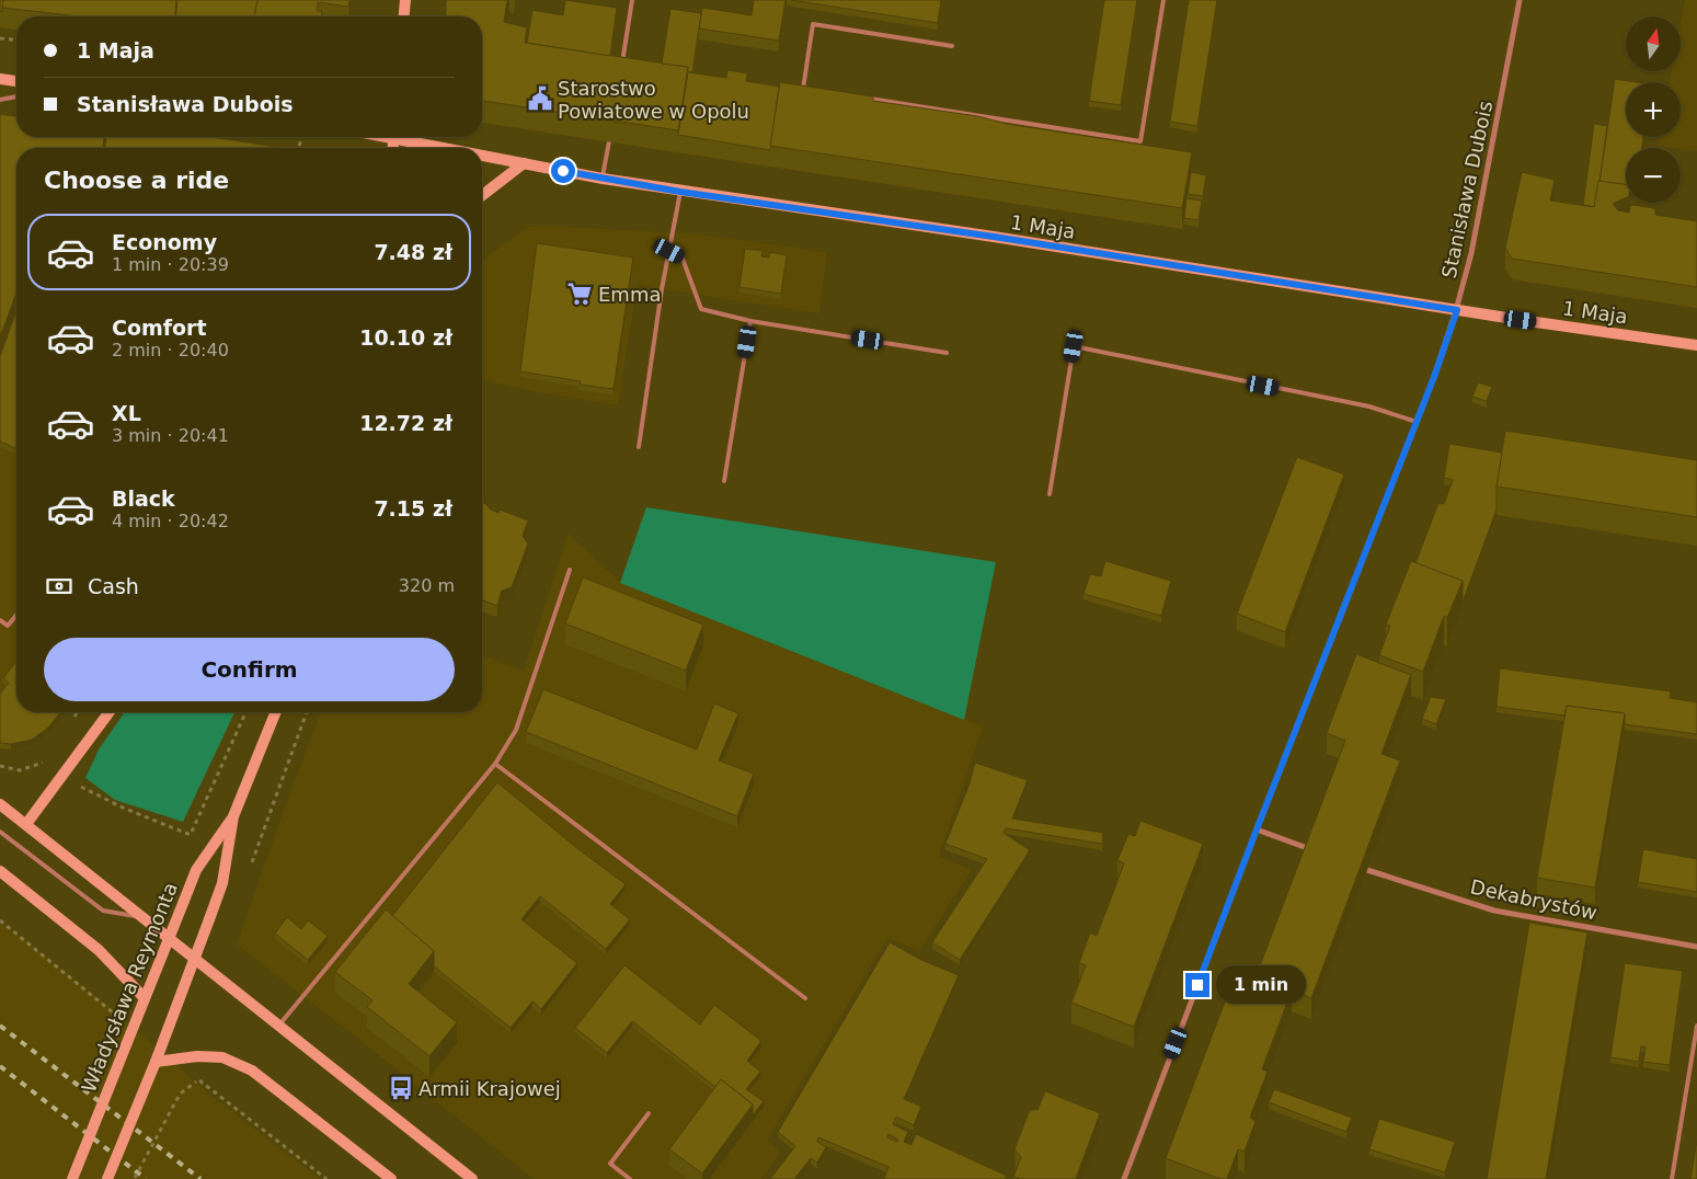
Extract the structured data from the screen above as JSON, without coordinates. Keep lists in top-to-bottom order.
{
  "streets": {
    "street": [
      "Stanisława Dubois",
      "1 Maja",
      "Dekabrystów",
      "Władysława Reymonta"
    ]
  },
  "crossings": [
    ["Stanisława Dubois", "1 Maja"]
  ],
  "places": {
    "public building": ["Starostwo Powiatowe w Opolu"],
    "supermarket": ["Emma"],
    "bus stop": ["Armii Krajowej"]
  },
  "north": "top",
  "page": {
    "map_buttons": ["+", "−"],
    "banner": ["1 Maja", "Stanisława Dubois"],
    "heading": "Choose a ride",
    "list": [
      {
        "name": "Economy",
        "note": "1 min · 20:39",
        "value": "7.48 zł"
      },
      {
        "name": "Comfort",
        "note": "2 min · 20:40",
        "value": "10.10 zł"
      },
      {
        "name": "XL",
        "note": "3 min · 20:41",
        "value": "12.72 zł"
      },
      {
        "name": "Black",
        "note": "4 min · 20:42",
        "value": "7.15 zł"
      }
    ],
    "pay": ["Cash", "320 m"],
    "buttons": "Confirm",
    "bubble": "1 min"
  }
}
